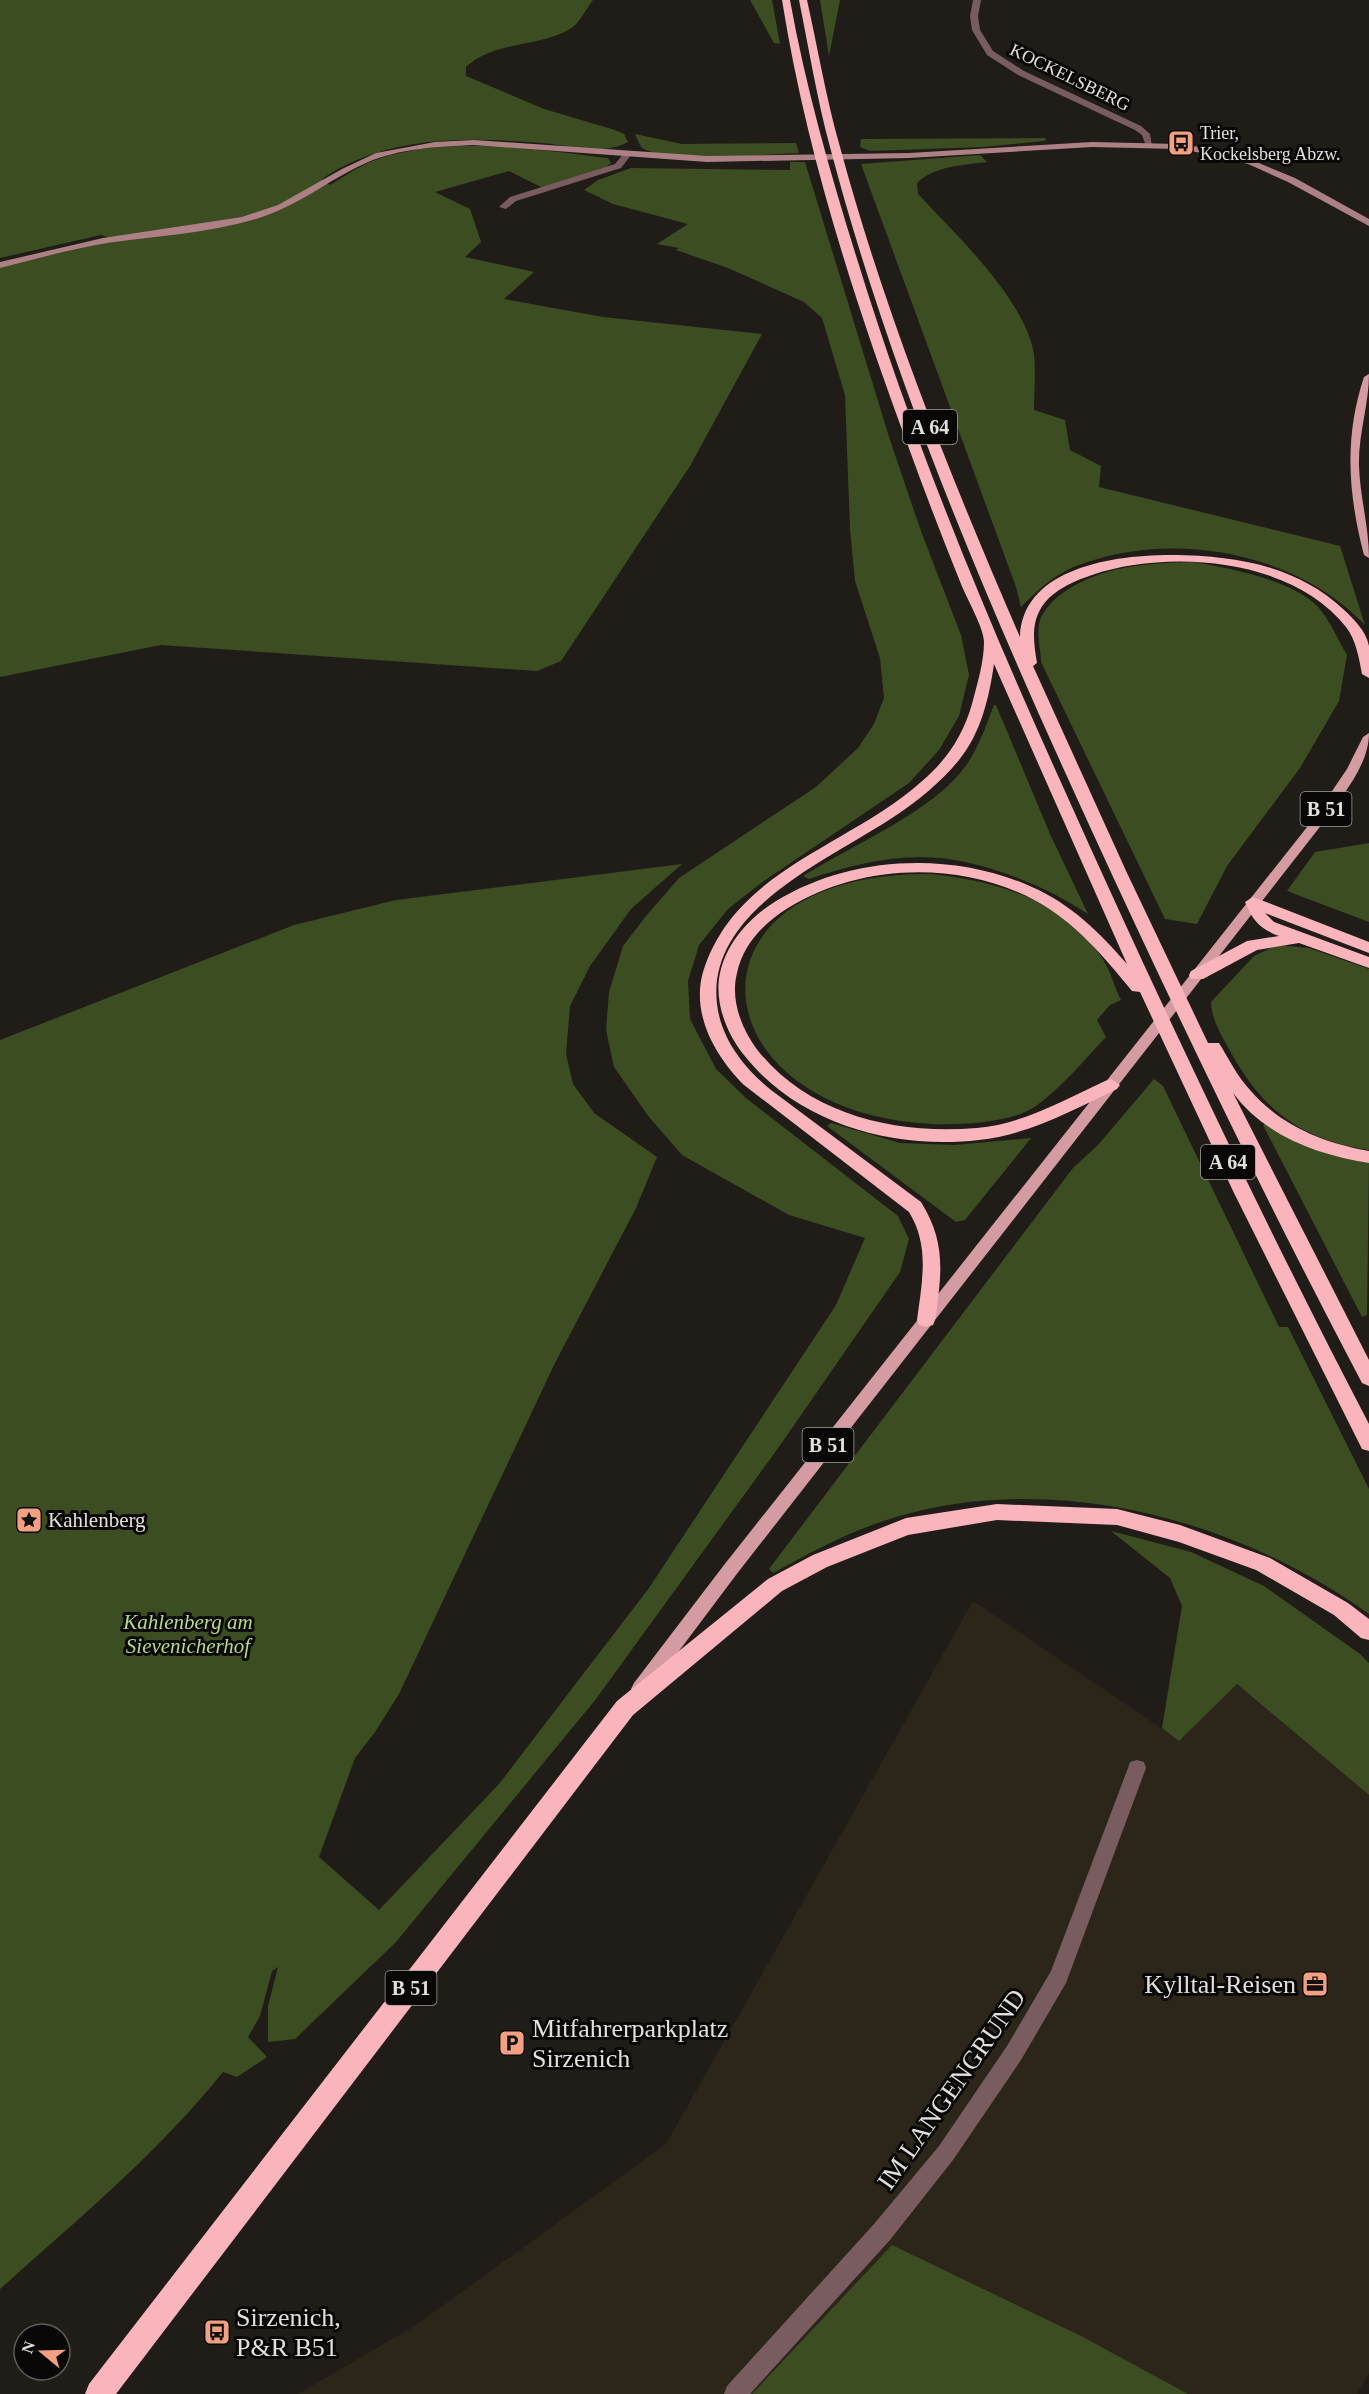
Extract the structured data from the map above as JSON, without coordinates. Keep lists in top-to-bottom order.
{
  "streets": {
    "highway": ["A 64", "B 51"],
    "street": ["KOCKELSBERG", "IM LANGENGRUND"]
  },
  "parks": ["Kahlenberg am Sievenicherhof"],
  "places": {
    "bus stop": ["Trier, Kockelsberg Abzw.", "Sirzenich, P&R B51"],
    "place": ["Kahlenberg"],
    "office": ["Kylltal-Reisen"],
    "parking": ["Mitfahrerparkplatz Sirzenich"]
  },
  "north": "left"
}
